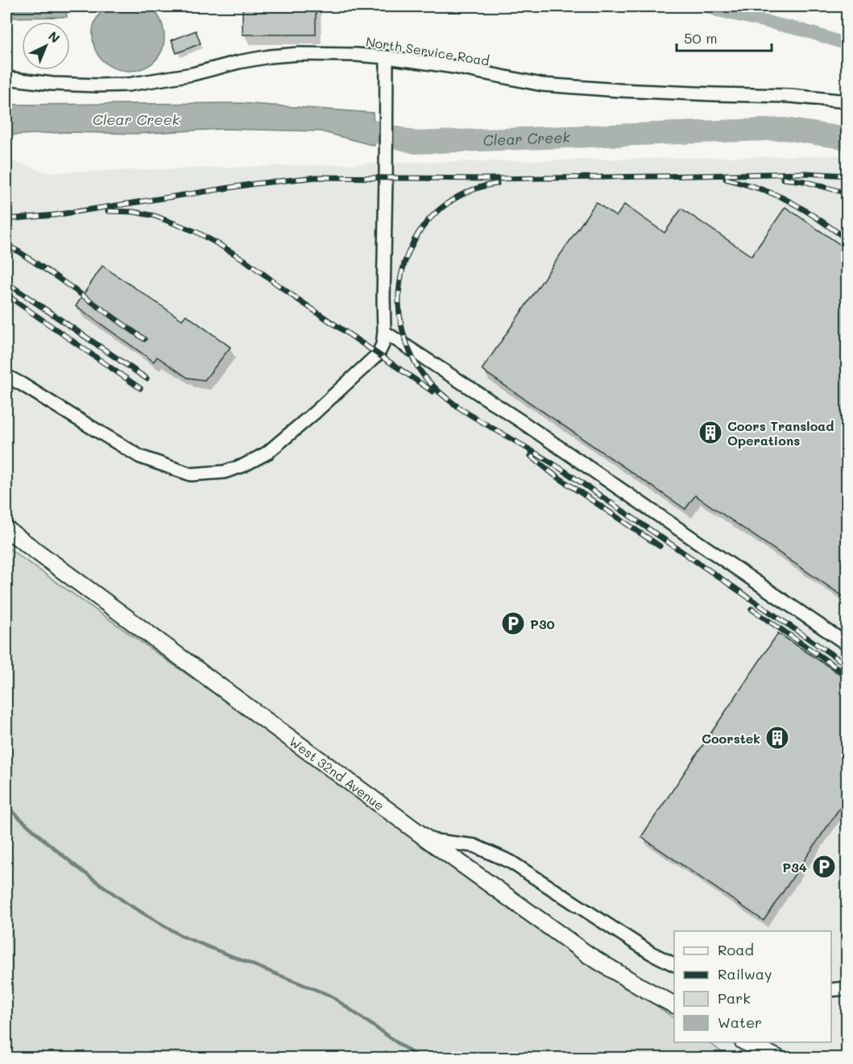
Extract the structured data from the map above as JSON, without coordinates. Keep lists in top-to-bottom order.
{
  "streets": {
    "street": ["North Service Road", "West 32nd Avenue"]
  },
  "water": ["Clear Creek"],
  "places": {
    "building": ["Coors Transload Operations", "Coorstek"],
    "parking": ["P30", "P34"]
  },
  "legend": [
    "Road",
    "Railway",
    "Park",
    "Water"
  ],
  "scale_bar": "50 m",
  "north": "top right"
}
